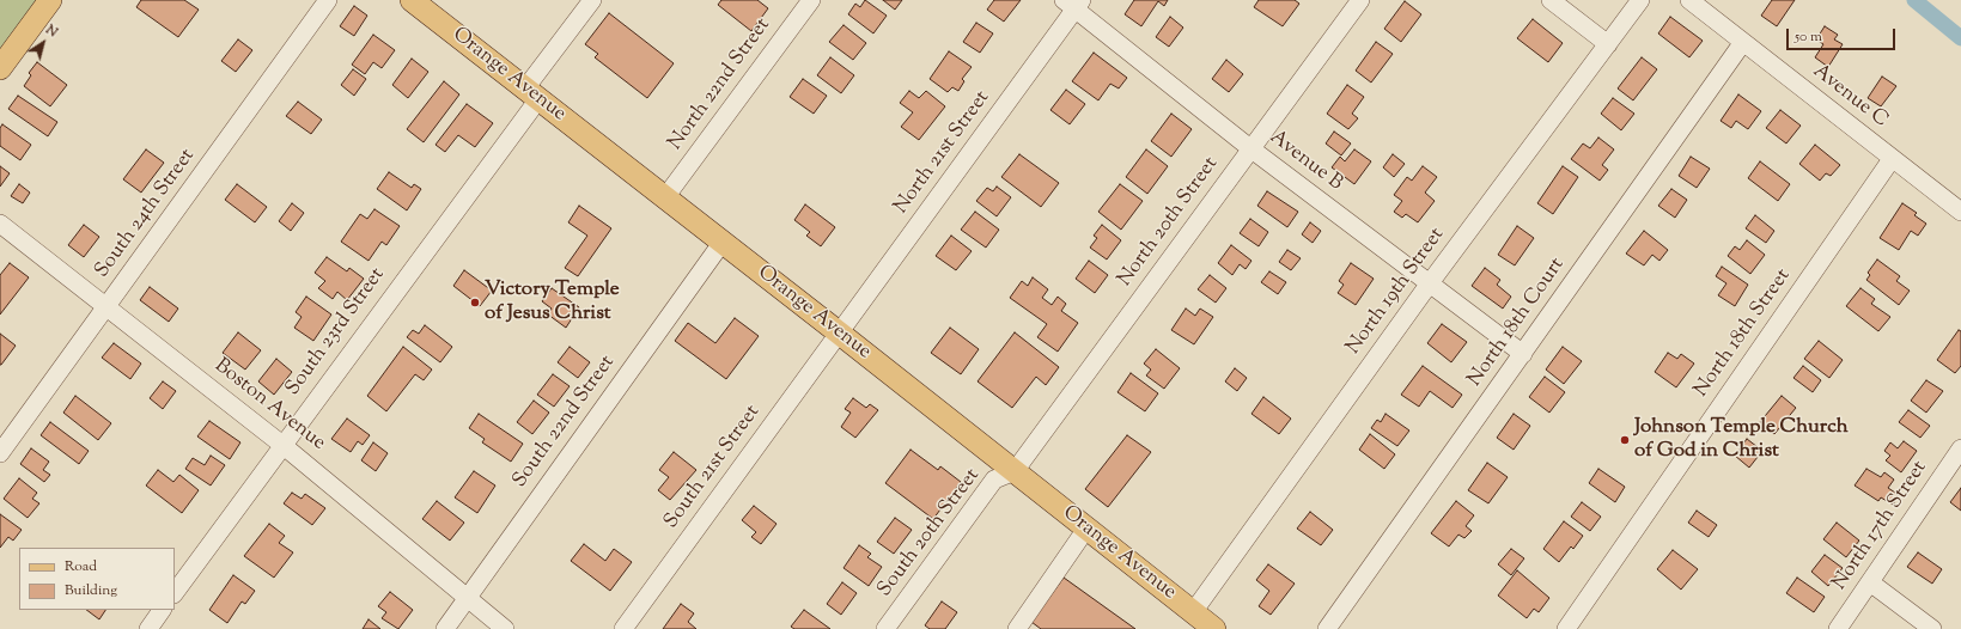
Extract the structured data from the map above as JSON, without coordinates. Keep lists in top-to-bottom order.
{
  "streets": {
    "main road": ["Orange Avenue"],
    "street": [
      "North 22nd Street",
      "Avenue C",
      "North 21st Street",
      "Avenue B",
      "South 24th Street",
      "North 20th Street",
      "North 19th Street",
      "North 18th Court",
      "South 23rd Street",
      "North 18th Street",
      "Boston Avenue",
      "South 22nd Street",
      "South 21st Street",
      "North 17th Street",
      "South 20th Street"
    ]
  },
  "crossings": [
    ["Orange Avenue", "North 22nd Street"],
    ["Orange Avenue", "North 21st Street"],
    ["Orange Avenue", "North 20th Street"],
    ["Orange Avenue", "North 19th Street"],
    ["Orange Avenue", "South 23rd Street"],
    ["Orange Avenue", "South 22nd Street"],
    ["Orange Avenue", "South 21st Street"],
    ["Orange Avenue", "South 20th Street"],
    ["Avenue C", "North 18th Court"],
    ["Avenue C", "North 18th Street"],
    ["North 21st Street", "Avenue B"],
    ["North 21st Street", "South 21st Street"],
    ["Avenue B", "North 20th Street"],
    ["Avenue B", "North 19th Street"],
    ["Avenue B", "North 18th Court"],
    ["South 24th Street", "Boston Avenue"],
    ["North 20th Street", "South 20th Street"],
    ["South 23rd Street", "Boston Avenue"],
    ["Boston Avenue", "South 22nd Street"]
  ],
  "places": ["Victory Temple of Jesus Christ", "Johnson Temple Church of God in Christ"],
  "legend": ["Road", "Building"],
  "scale_bar": "50 m",
  "north": "top right"
}
